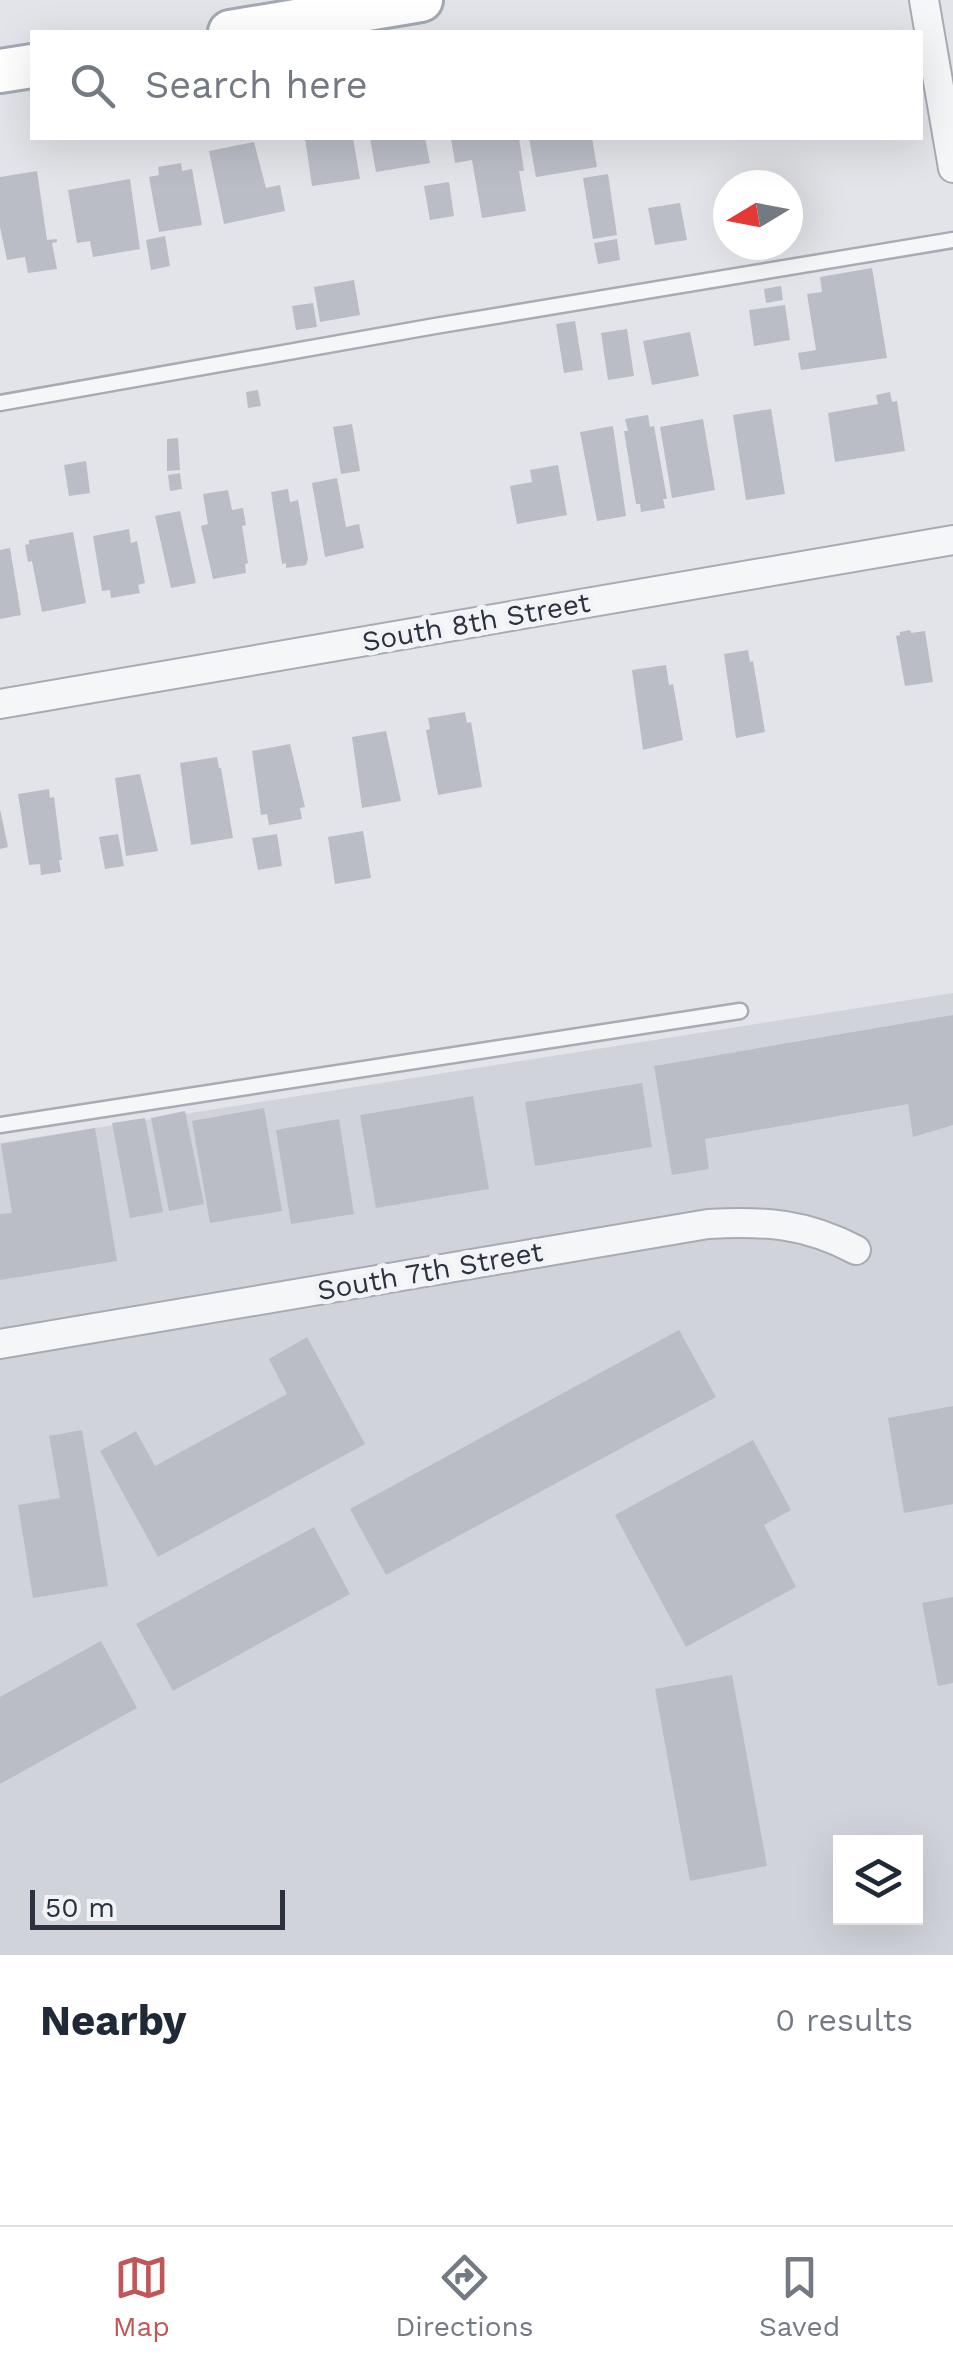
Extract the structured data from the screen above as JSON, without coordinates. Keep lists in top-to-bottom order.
{
  "streets": {
    "street": ["South 8th Street", "South 7th Street"]
  },
  "scale_bar": "50 m",
  "north": "left",
  "page": {
    "search": "Search here",
    "scale": "50 m",
    "heading": ["Nearby", "0 results"],
    "nav": ["Map", "Directions", "Saved"]
  }
}
